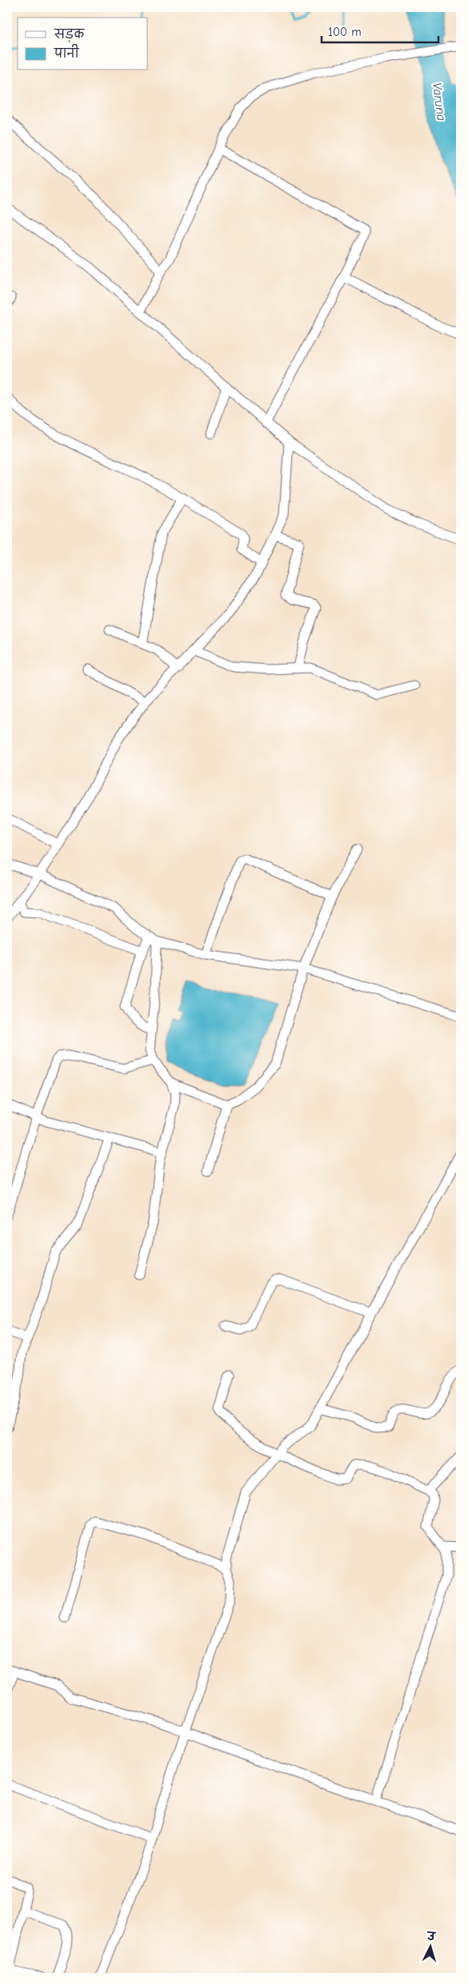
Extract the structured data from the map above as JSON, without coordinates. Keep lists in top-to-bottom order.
{
  "water": ["Varuna"],
  "legend": ["सड़क", "पानी"],
  "scale_bar": "100 m",
  "north": "top"
}
